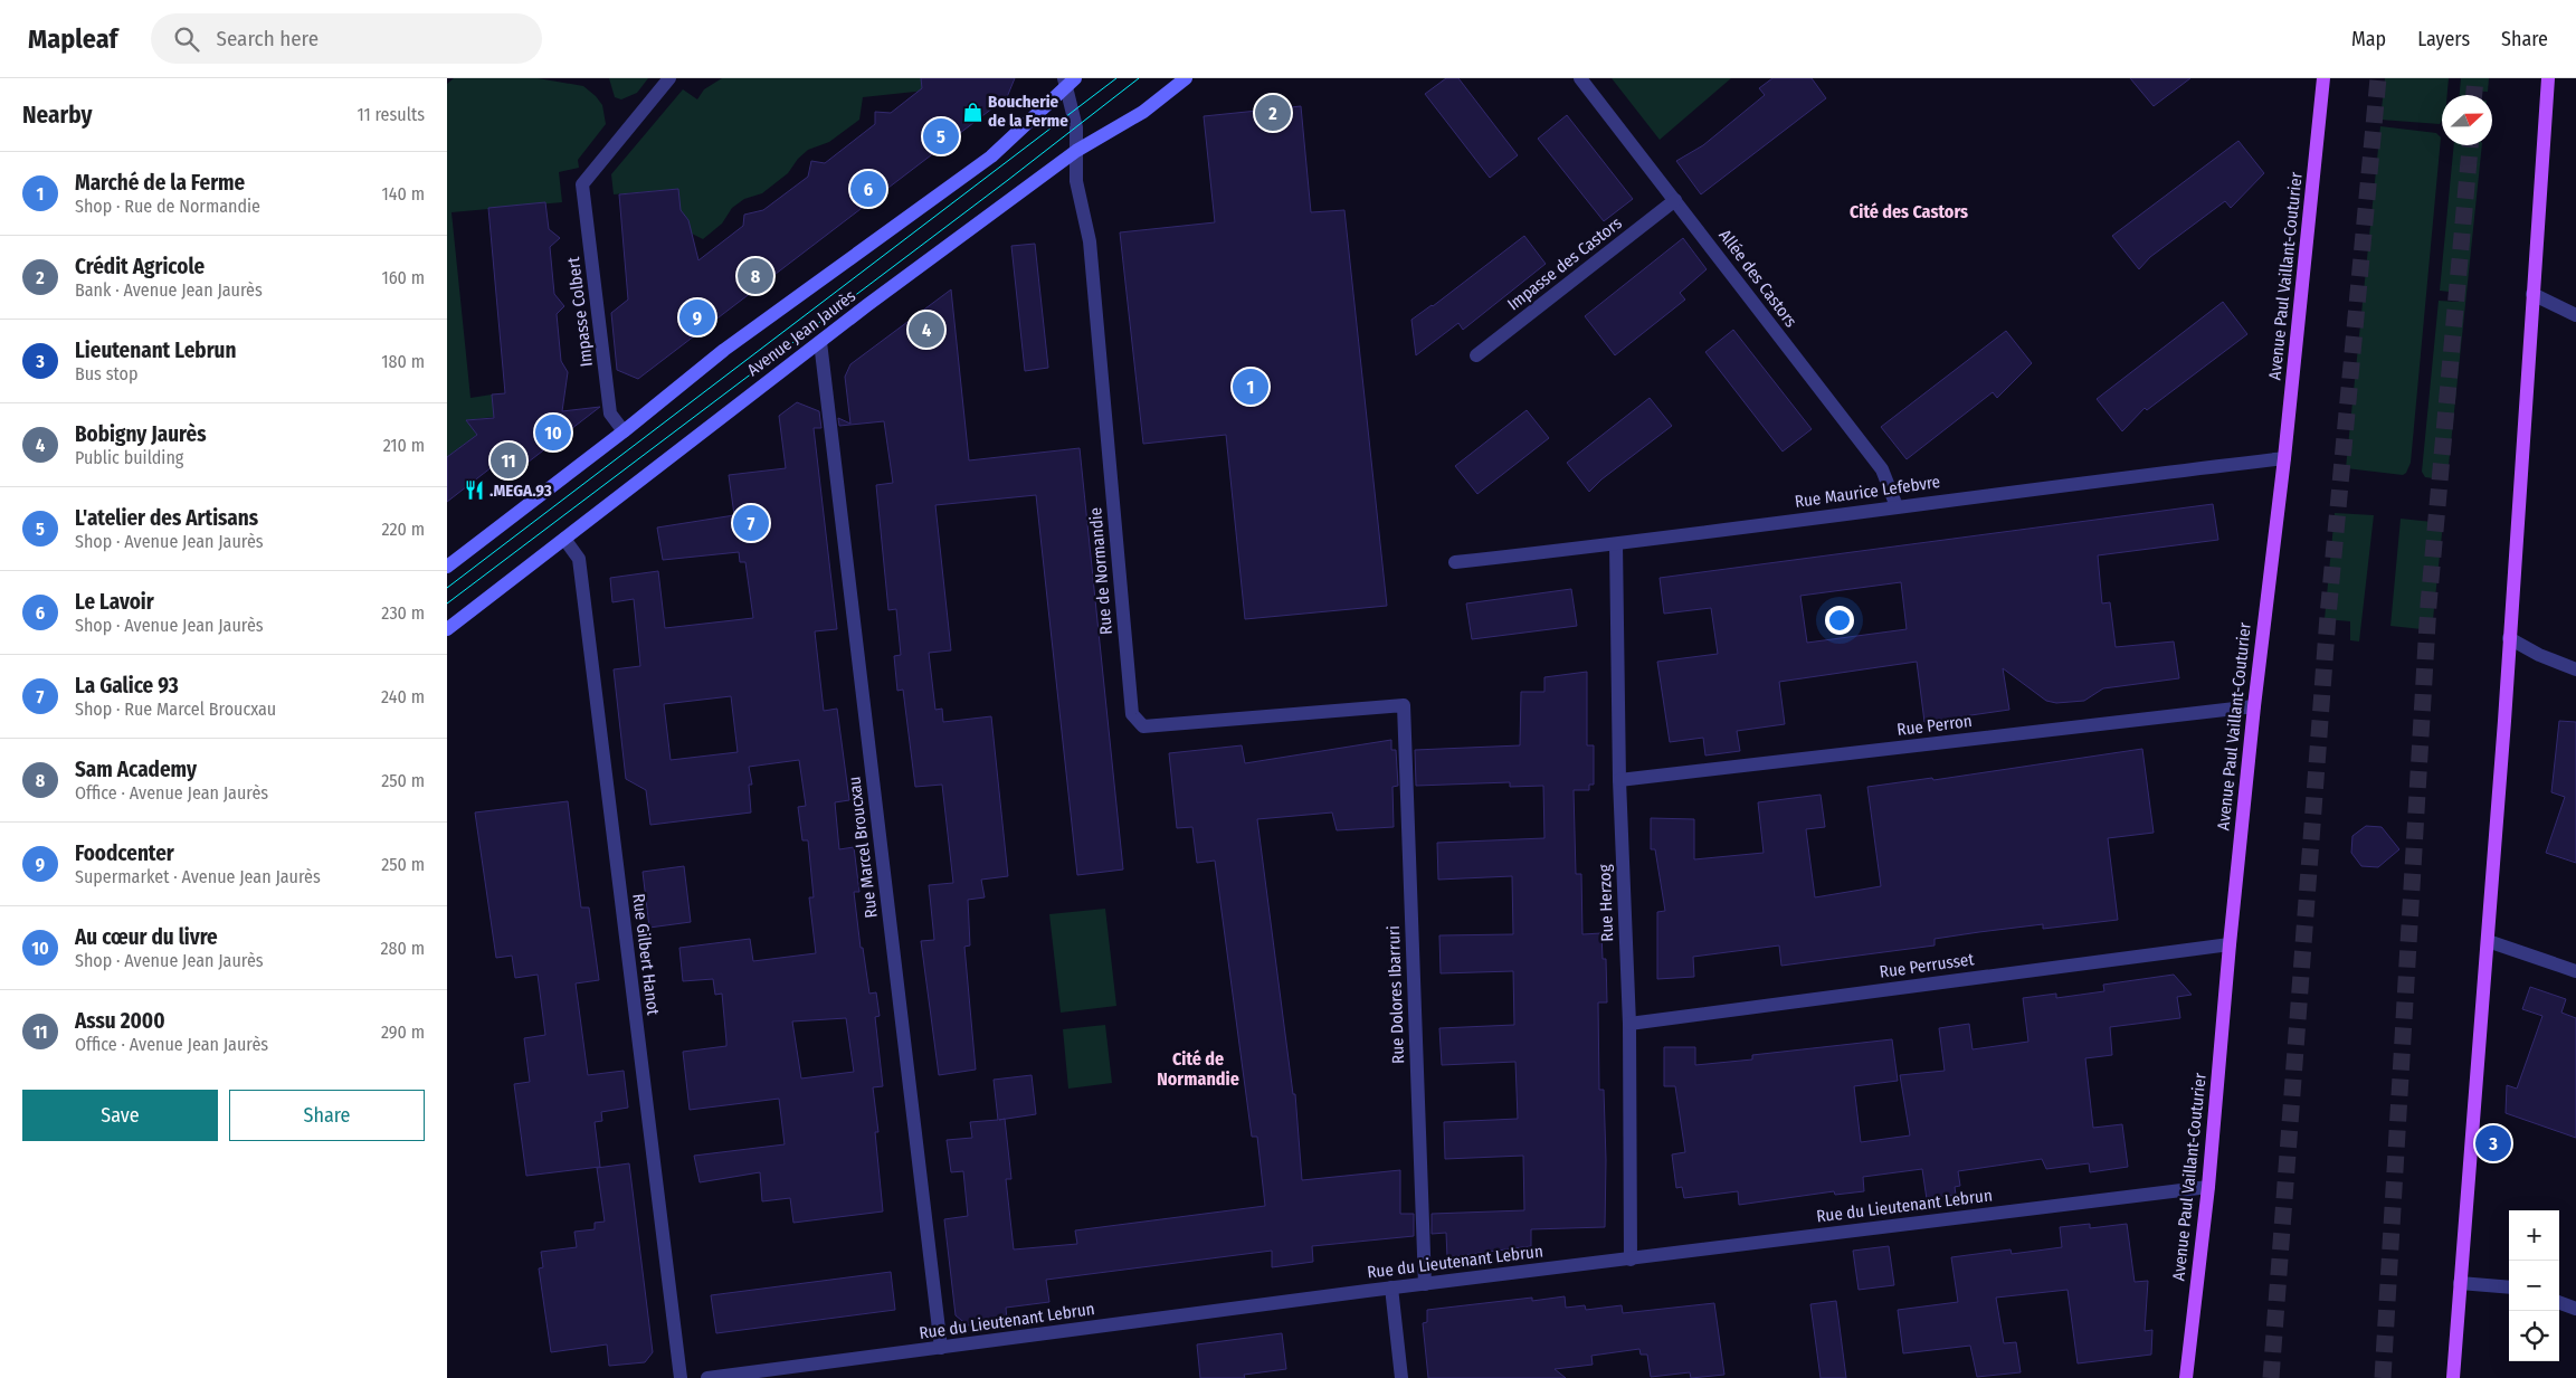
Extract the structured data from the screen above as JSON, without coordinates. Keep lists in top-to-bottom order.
{
  "streets": {
    "main road": ["Avenue Paul Vaillant-Couturier"],
    "street": [
      "Impasse des Castors",
      "Allée des Castors",
      "Impasse Colbert",
      "Avenue Jean Jaurès",
      "Rue Maurice Lefebvre",
      "Rue de Normandie",
      "Rue Perron",
      "Rue Marcel Broucxau",
      "Rue Herzog",
      "Rue Gilbert Hanot",
      "Rue Perrusset",
      "Rue Dolores Ibarruri",
      "Rue du Lieutenant Lebrun"
    ]
  },
  "crossings": [
    ["Impasse des Castors", "Allée des Castors"],
    ["Avenue Paul Vaillant-Couturier", "Rue Maurice Lefebvre"],
    ["Avenue Paul Vaillant-Couturier", "Rue Perron"],
    ["Avenue Paul Vaillant-Couturier", "Rue Perrusset"],
    ["Avenue Paul Vaillant-Couturier", "Rue du Lieutenant Lebrun"],
    ["Allée des Castors", "Rue Maurice Lefebvre"],
    ["Impasse Colbert", "Avenue Jean Jaurès"],
    ["Avenue Jean Jaurès", "Rue de Normandie"],
    ["Avenue Jean Jaurès", "Rue Marcel Broucxau"],
    ["Avenue Jean Jaurès", "Rue Gilbert Hanot"],
    ["Rue Maurice Lefebvre", "Rue Herzog"],
    ["Rue de Normandie", "Rue Dolores Ibarruri"],
    ["Rue Perron", "Rue Herzog"],
    ["Rue Marcel Broucxau", "Rue du Lieutenant Lebrun"],
    ["Rue Herzog", "Rue Perrusset"],
    ["Rue Herzog", "Rue du Lieutenant Lebrun"],
    ["Rue Dolores Ibarruri", "Rue du Lieutenant Lebrun"]
  ],
  "districts": ["Cité des Castors", "Cité de Normandie"],
  "places": {
    "shop": ["Boucherie de la Ferme"],
    "restaurant": [".MEGA.93"]
  },
  "north": "right",
  "page": {
    "header": "Mapleaf",
    "search": "Search here",
    "nav": ["Map", "Layers", "Share"],
    "heading": ["Nearby", "11 results"],
    "pins": [
      "2",
      "5",
      "6",
      "8",
      "9",
      "4",
      "1",
      "10",
      "11",
      "7",
      "3"
    ],
    "list": [
      {
        "mark": "1",
        "name": "Marché de la Ferme",
        "note": "Shop · Rue de Normandie",
        "value": "140 m"
      },
      {
        "mark": "2",
        "name": "Crédit Agricole",
        "note": "Bank · Avenue Jean Jaurès",
        "value": "160 m"
      },
      {
        "mark": "3",
        "name": "Lieutenant Lebrun",
        "note": "Bus stop",
        "value": "180 m"
      },
      {
        "mark": "4",
        "name": "Bobigny Jaurès",
        "note": "Public building",
        "value": "210 m"
      },
      {
        "mark": "5",
        "name": "L'atelier des Artisans",
        "note": "Shop · Avenue Jean Jaurès",
        "value": "220 m"
      },
      {
        "mark": "6",
        "name": "Le Lavoir",
        "note": "Shop · Avenue Jean Jaurès",
        "value": "230 m"
      },
      {
        "mark": "7",
        "name": "La Galice 93",
        "note": "Shop · Rue Marcel Broucxau",
        "value": "240 m"
      },
      {
        "mark": "8",
        "name": "Sam Academy",
        "note": "Office · Avenue Jean Jaurès",
        "value": "250 m"
      },
      {
        "mark": "9",
        "name": "Foodcenter",
        "note": "Supermarket · Avenue Jean Jaurès",
        "value": "250 m"
      },
      {
        "mark": "10",
        "name": "Au cœur du livre",
        "note": "Shop · Avenue Jean Jaurès",
        "value": "280 m"
      },
      {
        "mark": "11",
        "name": "Assu 2000",
        "note": "Office · Avenue Jean Jaurès",
        "value": "290 m"
      }
    ],
    "buttons": ["Save", "Share"],
    "map_buttons": ["+", "−"]
  }
}
